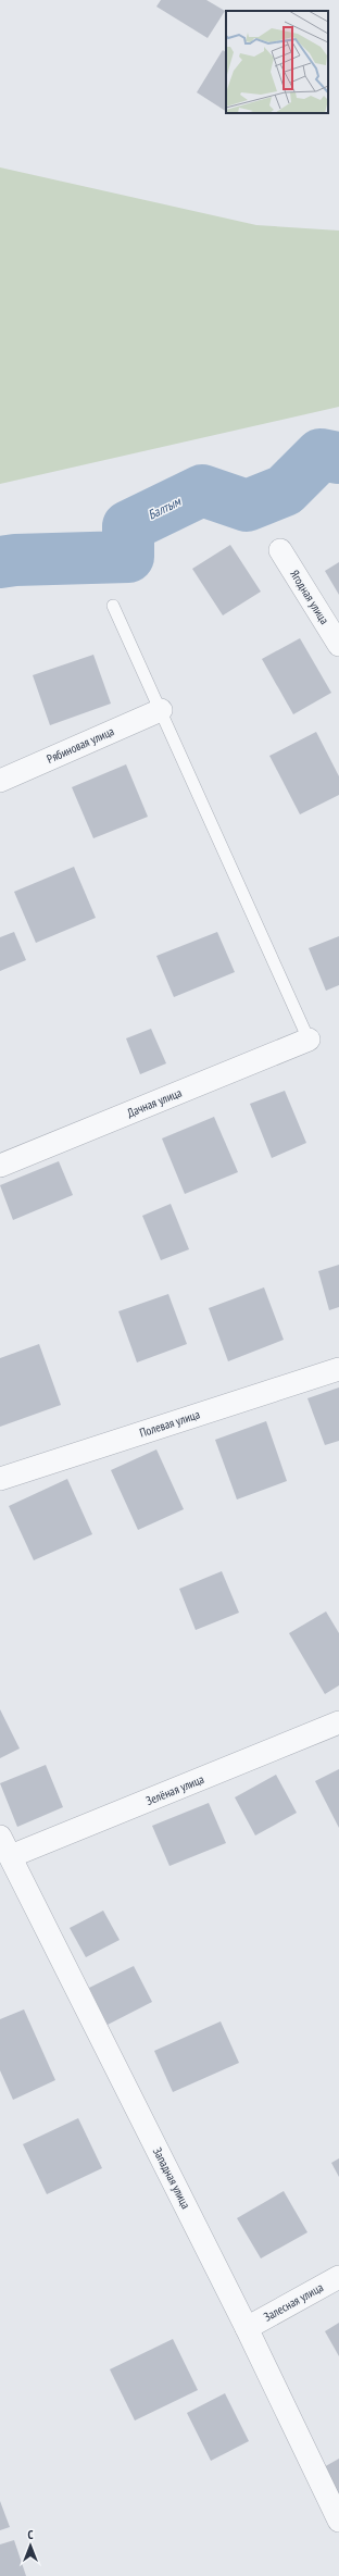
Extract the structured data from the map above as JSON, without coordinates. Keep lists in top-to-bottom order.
{
  "streets": {
    "street": [
      "Ягодная улица",
      "Рябиновая улица",
      "Дачная улица",
      "Полевая улица",
      "Зелёная улица",
      "Западная улица",
      "Залесная улица"
    ]
  },
  "crossings": [
    ["Зелёная улица", "Западная улица"],
    ["Западная улица", "Залесная улица"]
  ],
  "water": ["Балтым"],
  "north": "top"
}
